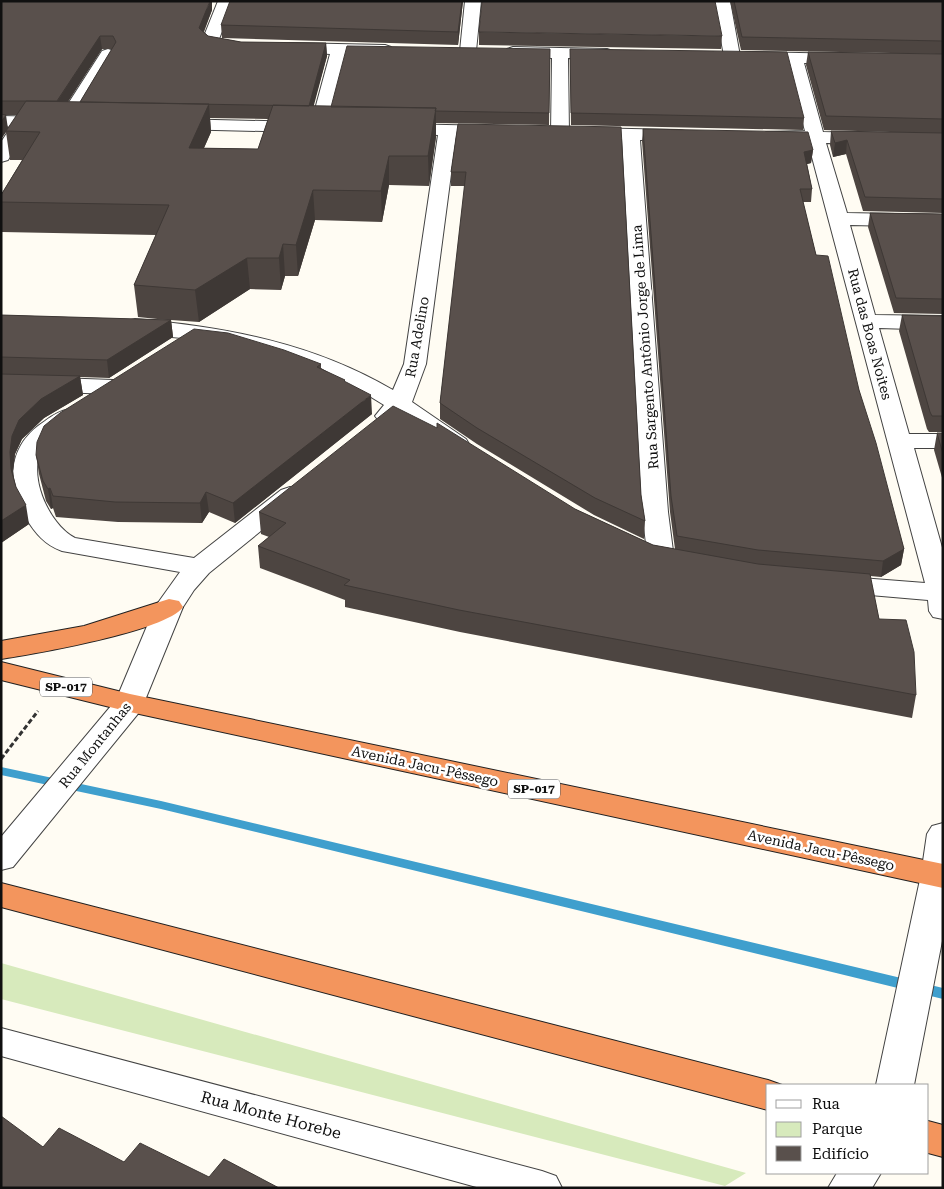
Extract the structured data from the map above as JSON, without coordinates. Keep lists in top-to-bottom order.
{
  "streets": {
    "highway": ["SP-017", "Avenida Jacu-Pêssego"],
    "street": [
      "Rua das Boas Noites",
      "Rua Adelino",
      "Rua Sargento Antônio Jorge de Lima",
      "Rua Montanhas",
      "Rua Monte Horebe"
    ]
  },
  "crossings": [
    ["Rua Montanhas", "Avenida Jacu-Pêssego"]
  ],
  "legend": ["Rua", "Parque", "Edifício"]
}
